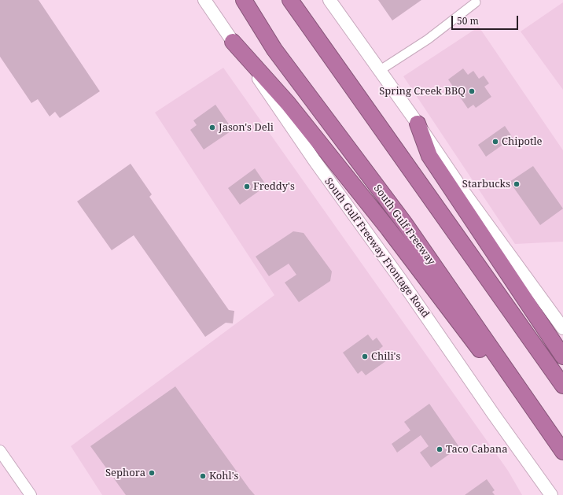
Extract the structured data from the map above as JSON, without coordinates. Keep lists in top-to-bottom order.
{
  "streets": {
    "highway": ["South Gulf Freeway"],
    "main road": ["South Gulf Freeway Frontage Road"]
  },
  "places": [
    "Spring Creek BBQ",
    "Jason's Deli",
    "Chipotle",
    "Starbucks",
    "Freddy's",
    "Chili's",
    "Taco Cabana",
    "Sephora",
    "Kohl's"
  ],
  "scale_bar": "50 m"
}
